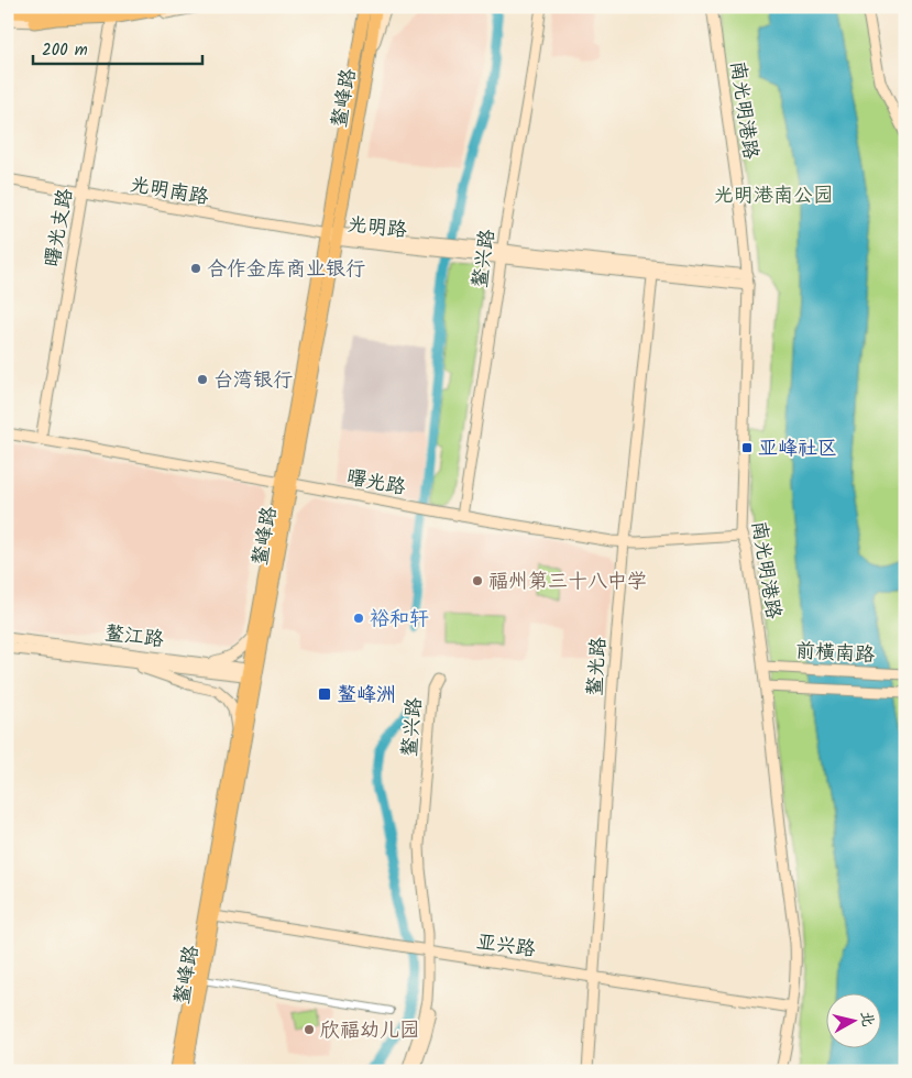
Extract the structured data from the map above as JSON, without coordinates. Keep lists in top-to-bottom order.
{
  "streets": {
    "main road": ["鳌峰路"],
    "street": [
      "南光明港路",
      "光明南路",
      "光明路",
      "曙光支路",
      "鳌兴路",
      "曙光路",
      "鳌江路",
      "前横南路",
      "鳌光路",
      "亚兴路"
    ]
  },
  "crossings": [
    ["鳌峰路", "光明南路"],
    ["鳌峰路", "光明路"],
    ["鳌峰路", "曙光路"],
    ["鳌峰路", "鳌江路"],
    ["鳌峰路", "亚兴路"],
    ["南光明港路", "光明路"],
    ["南光明港路", "曙光路"],
    ["南光明港路", "前横南路"],
    ["南光明港路", "亚兴路"],
    ["光明南路", "光明路"],
    ["光明南路", "曙光支路"],
    ["光明路", "鳌兴路"],
    ["光明路", "鳌光路"],
    ["曙光支路", "曙光路"],
    ["鳌兴路", "曙光路"],
    ["鳌兴路", "亚兴路"],
    ["曙光路", "鳌光路"],
    ["鳌光路", "亚兴路"]
  ],
  "parks": ["光明港南公园"],
  "places": {
    "other": [
      "合作金库商业银行",
      "台湾银行",
      "福州第三十八中学",
      "裕和轩",
      "欣福幼儿园"
    ],
    "transit": ["亚峰社区", "鳌峰洲"]
  },
  "scale_bar": "200 m",
  "north": "right"
}
